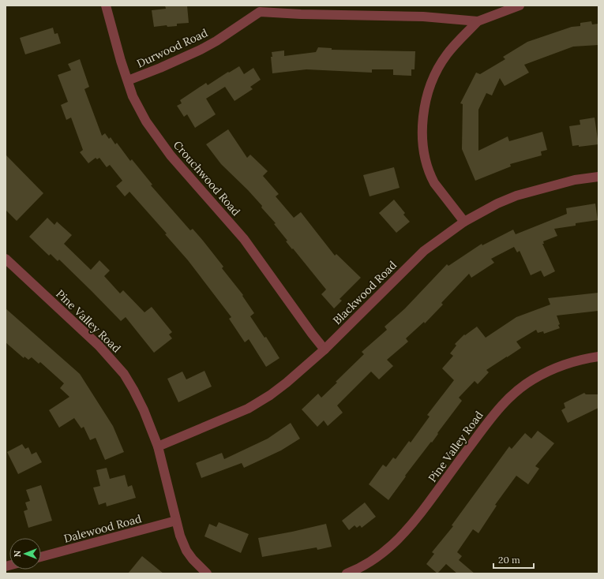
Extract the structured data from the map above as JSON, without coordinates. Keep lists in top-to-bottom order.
{
  "streets": {
    "street": [
      "Durwood Road",
      "Crouchwood Road",
      "Blackwood Road",
      "Pine Valley Road",
      "Dalewood Road"
    ]
  },
  "crossings": [
    ["Durwood Road", "Crouchwood Road"],
    ["Crouchwood Road", "Blackwood Road"],
    ["Blackwood Road", "Pine Valley Road"],
    ["Pine Valley Road", "Dalewood Road"]
  ],
  "scale_bar": "20 m",
  "north": "left"
}
